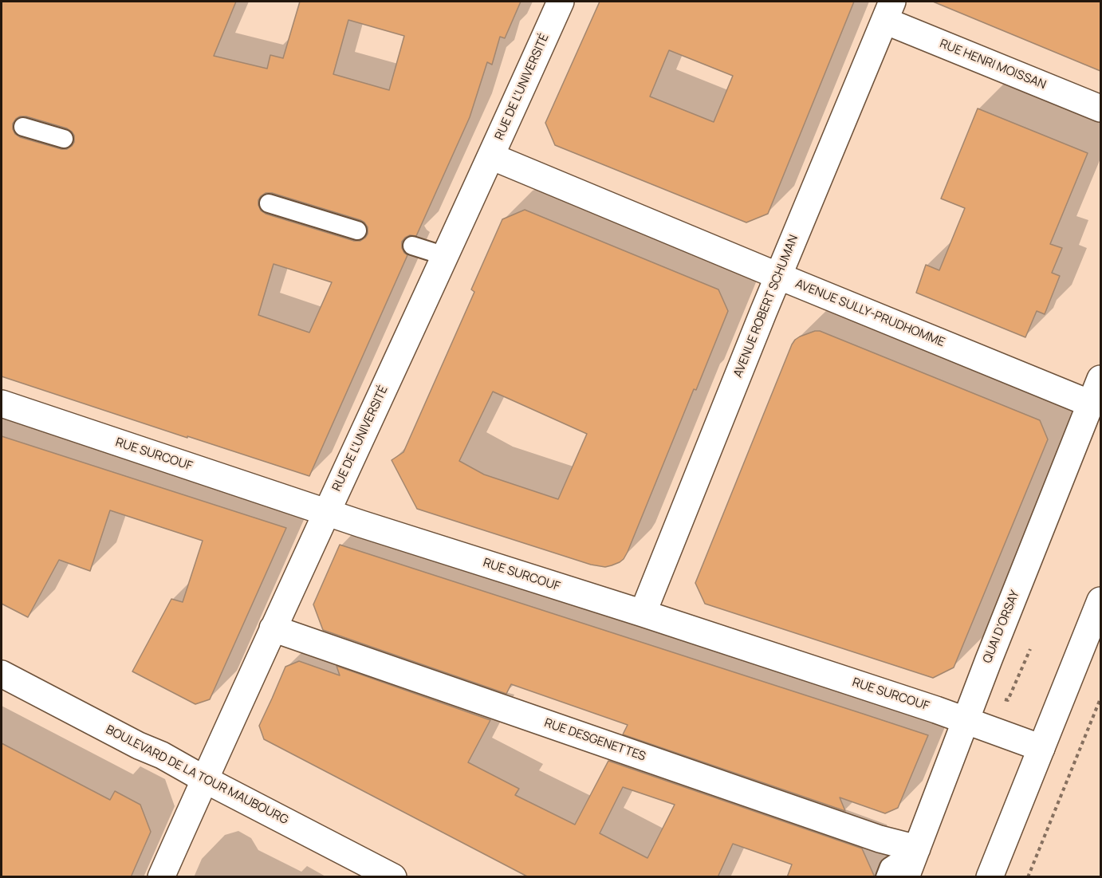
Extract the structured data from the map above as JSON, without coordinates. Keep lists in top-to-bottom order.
{
  "streets": {
    "street": [
      "RUE HENRI MOISSAN",
      "RUE DE L'UNIVERSITÉ",
      "AVENUE ROBERT SCHUMAN",
      "AVENUE SULLY-PRUDHOMME",
      "RUE SURCOUF",
      "QUAI D'ORSAY",
      "RUE DESGENETTES",
      "BOULEVARD DE LA TOUR MAUBOURG"
    ]
  },
  "crossings": [
    ["RUE HENRI MOISSAN", "AVENUE ROBERT SCHUMAN"],
    ["RUE DE L'UNIVERSITÉ", "AVENUE SULLY-PRUDHOMME"],
    ["RUE DE L'UNIVERSITÉ", "RUE SURCOUF"],
    ["RUE DE L'UNIVERSITÉ", "RUE DESGENETTES"],
    ["RUE DE L'UNIVERSITÉ", "BOULEVARD DE LA TOUR MAUBOURG"],
    ["AVENUE ROBERT SCHUMAN", "AVENUE SULLY-PRUDHOMME"],
    ["AVENUE ROBERT SCHUMAN", "RUE SURCOUF"],
    ["AVENUE SULLY-PRUDHOMME", "QUAI D'ORSAY"],
    ["RUE SURCOUF", "QUAI D'ORSAY"],
    ["QUAI D'ORSAY", "RUE DESGENETTES"]
  ]
}
